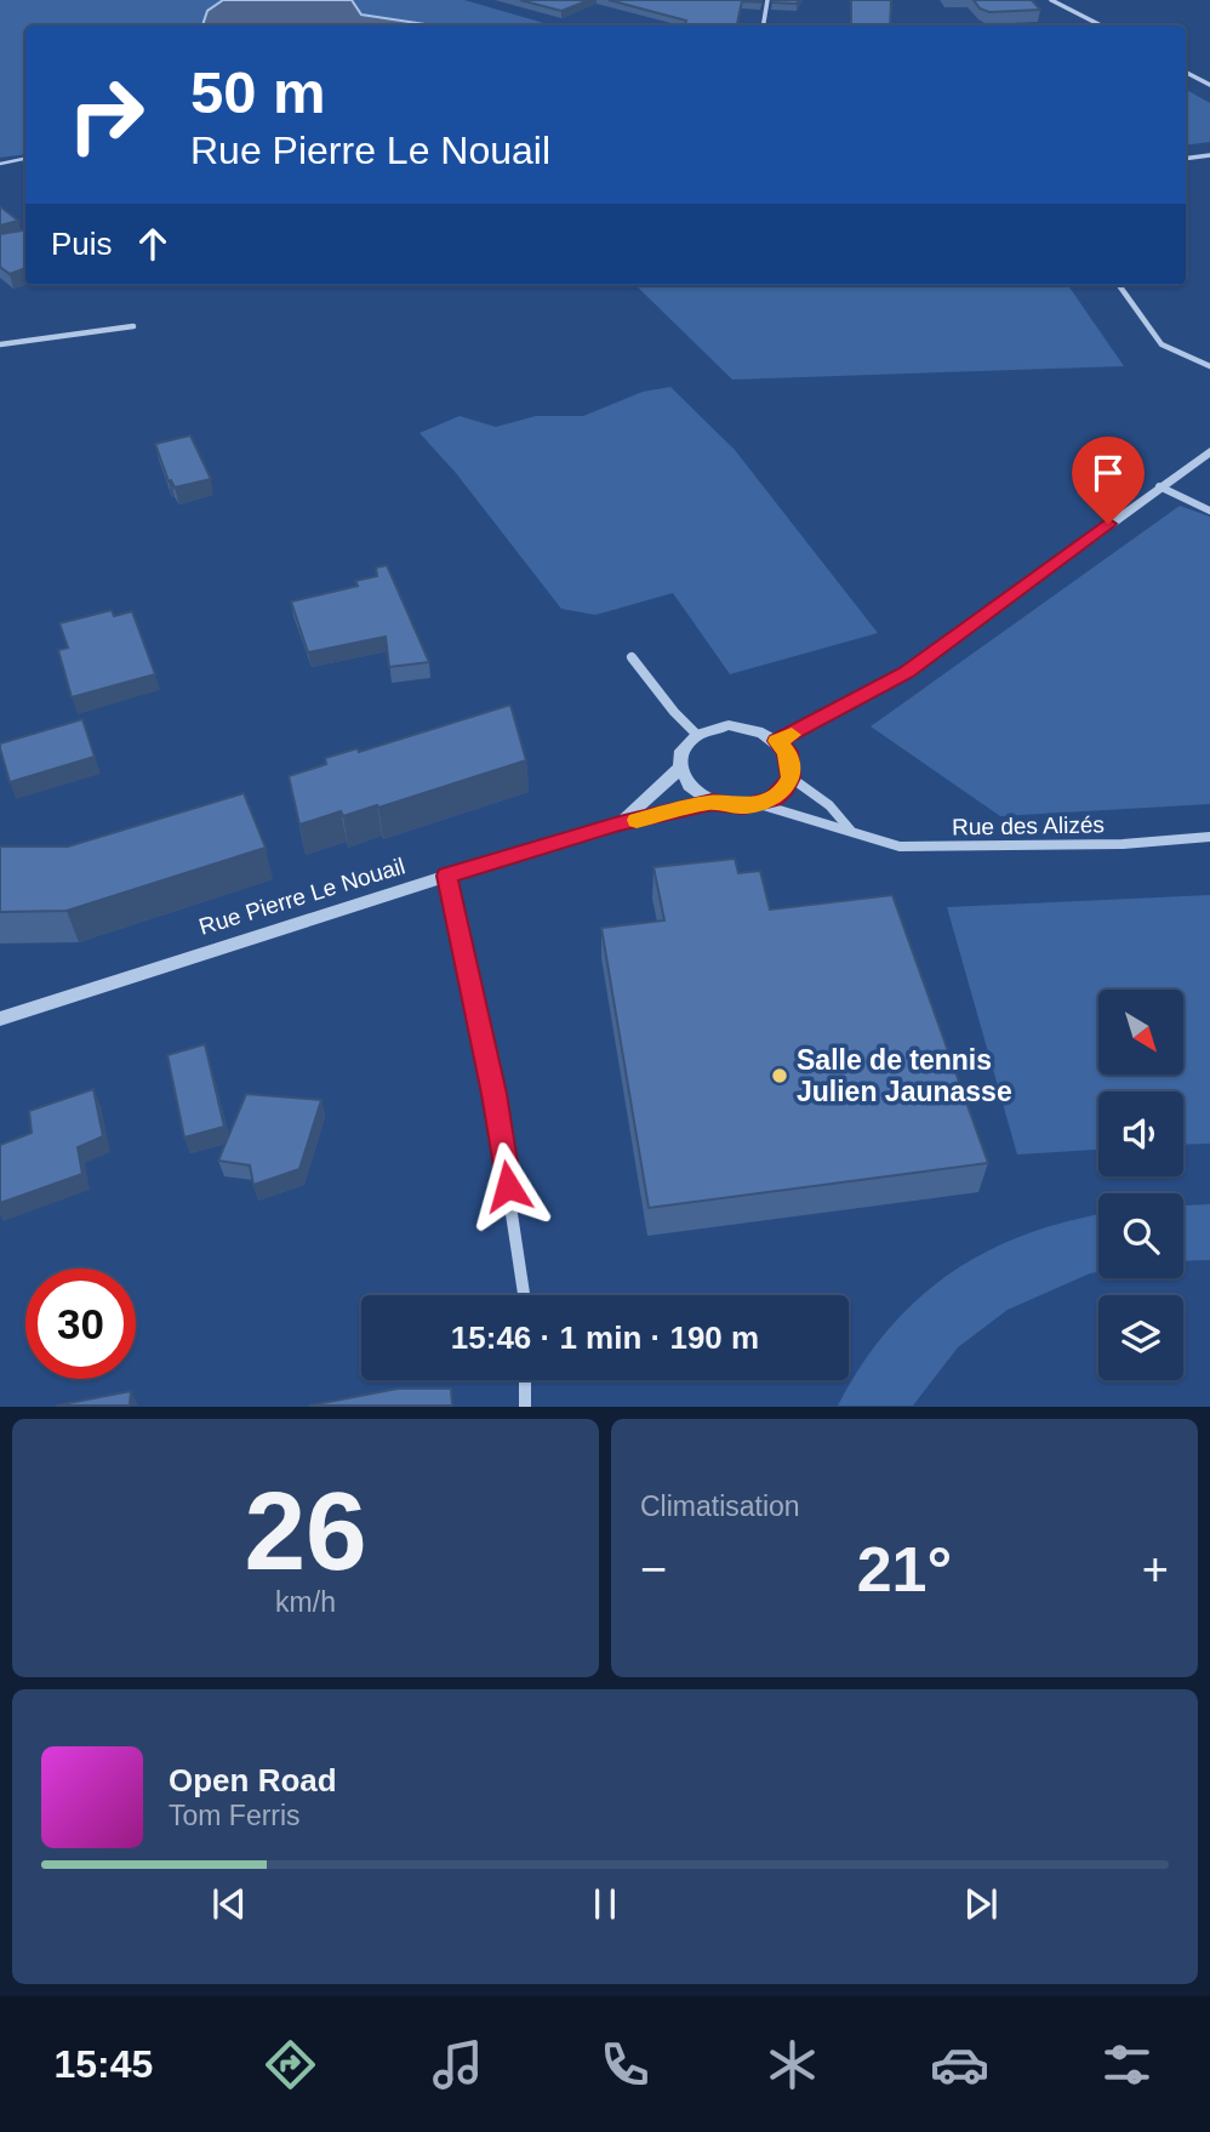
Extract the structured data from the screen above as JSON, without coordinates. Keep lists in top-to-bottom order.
{
  "streets": {
    "street": ["Rue des Alizés", "Rue Pierre Le Nouail"]
  },
  "crossings": [
    ["Rue des Alizés", "Rue Pierre Le Nouail"]
  ],
  "places": ["Salle de tennis Julien Jaunasse"],
  "north": "bottom right",
  "page": {
    "turn": ["50 m", "Rue Pierre Le Nouail"],
    "then": "Puis",
    "limit": "30",
    "trip": "15:46 · 1 min · 190 m",
    "tile": [
      ["26", "km/h"],
      "Climatisation"
    ],
    "heat": ["−", "21°", "+"],
    "song": ["Open Road", "Tom Ferris"],
    "tabs": "15:45"
  }
}
